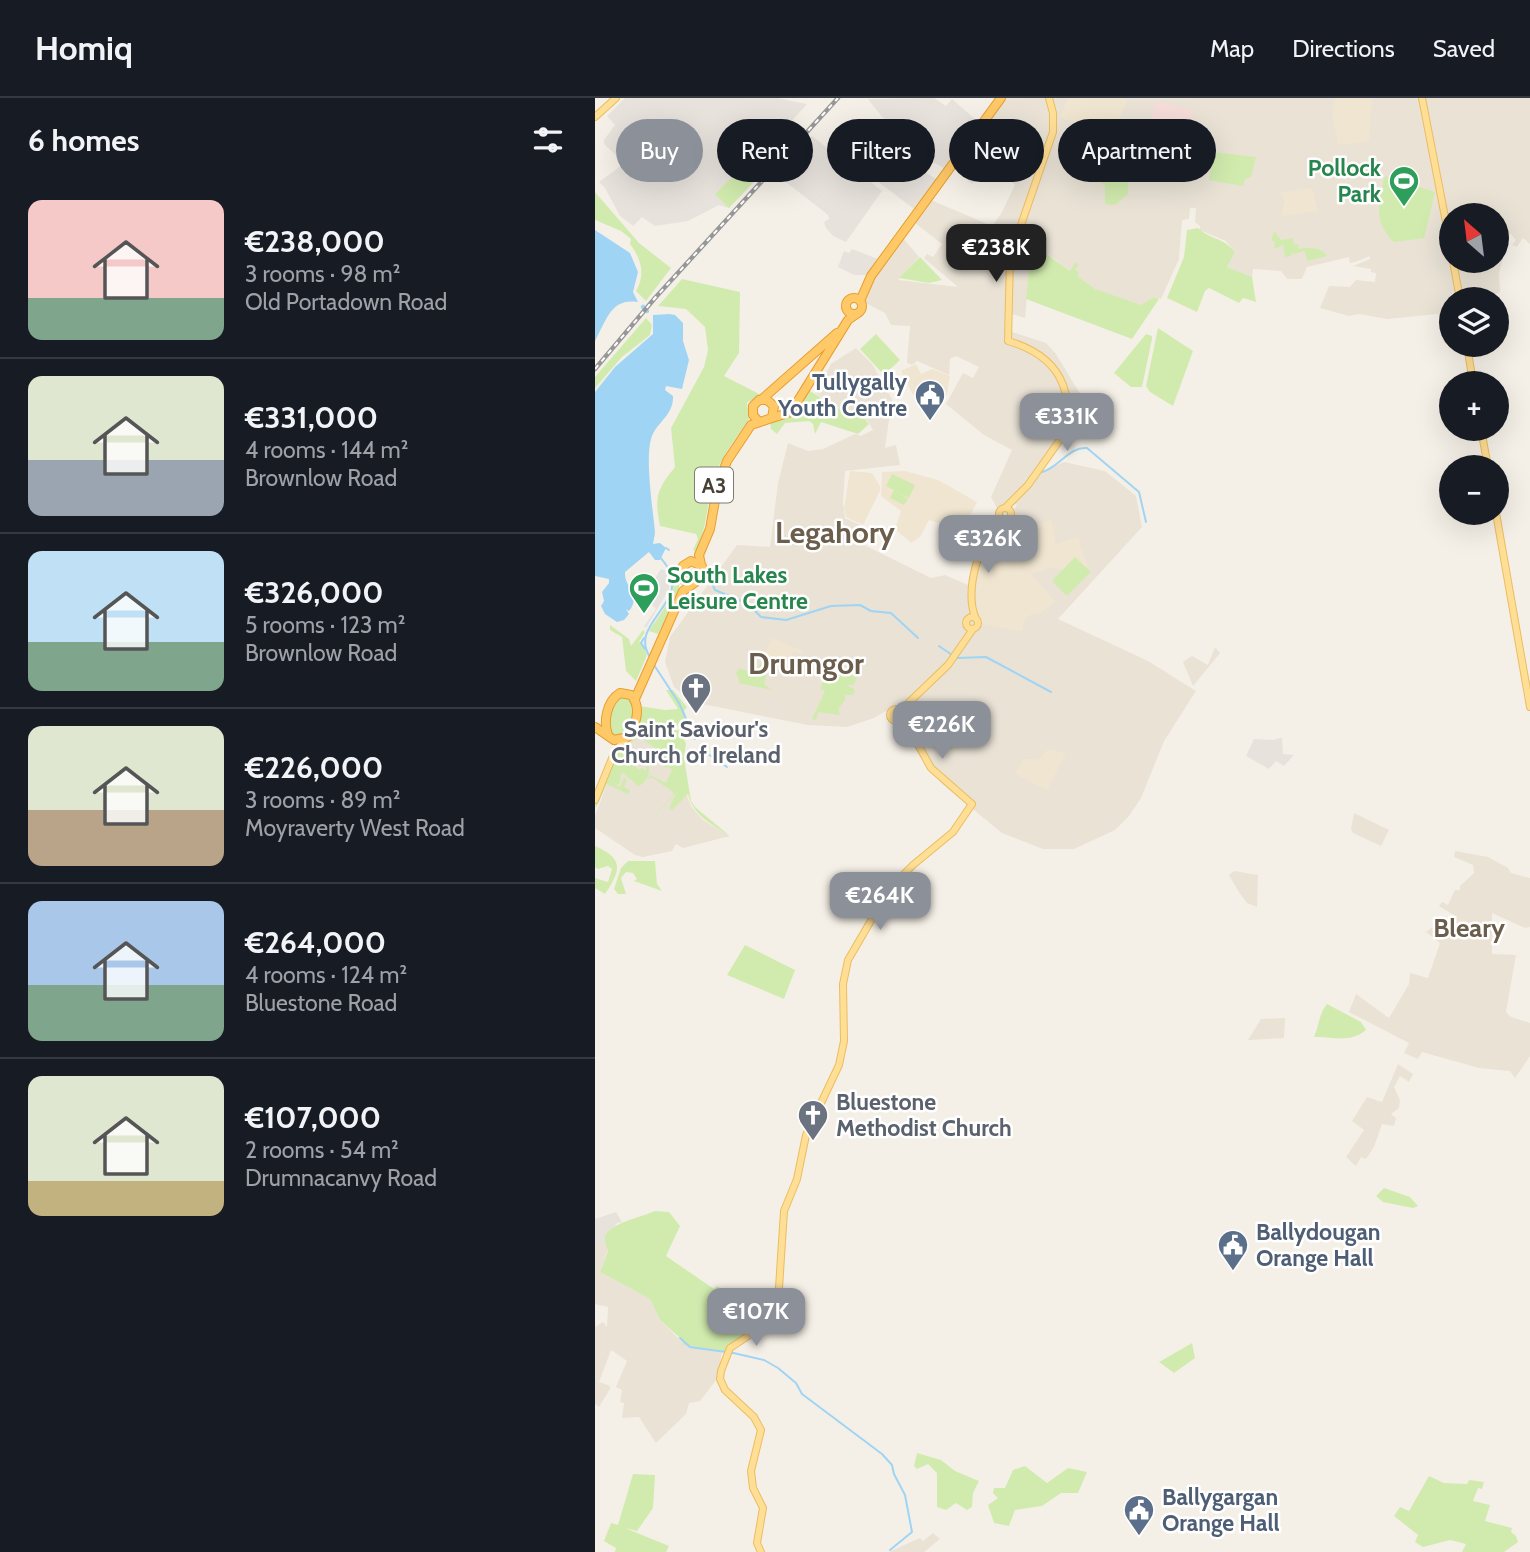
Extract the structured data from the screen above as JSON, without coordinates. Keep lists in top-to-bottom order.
{
  "streets": {
    "highway": ["A3"]
  },
  "districts": ["Legahory", "Drumgor", "Bleary"],
  "places": {
    "sports": ["Pollock Park", "South Lakes Leisure Centre"],
    "public building": ["Tullygally Youth Centre", "Ballydougan Orange Hall", "Ballygargan Orange Hall"],
    "church": ["Saint Saviour's Church of Ireland", "Bluestone Methodist Church"]
  },
  "north": "top left",
  "page": {
    "header": "Homiq",
    "nav": ["Map", "Directions", "Saved"],
    "heading": "6 homes",
    "chip": [
      "Buy",
      "Rent",
      "Filters",
      "New",
      "Apartment"
    ],
    "list": [
      {
        "name": "€238,000",
        "note": "3 rooms · 98 m² · Old Portadown Road"
      },
      {
        "name": "€331,000",
        "note": "4 rooms · 144 m² · Brownlow Road"
      },
      {
        "name": "€326,000",
        "note": "5 rooms · 123 m² · Brownlow Road"
      },
      {
        "name": "€226,000",
        "note": "3 rooms · 89 m² · Moyraverty West Road"
      },
      {
        "name": "€264,000",
        "note": "4 rooms · 124 m² · Bluestone Road"
      },
      {
        "name": "€107,000",
        "note": "2 rooms · 54 m² · Drumnacanvy Road"
      }
    ],
    "map_buttons": ["+", "−"],
    "price": [
      "€238K",
      "€331K",
      "€326K",
      "€226K",
      "€264K",
      "€107K"
    ]
  }
}
